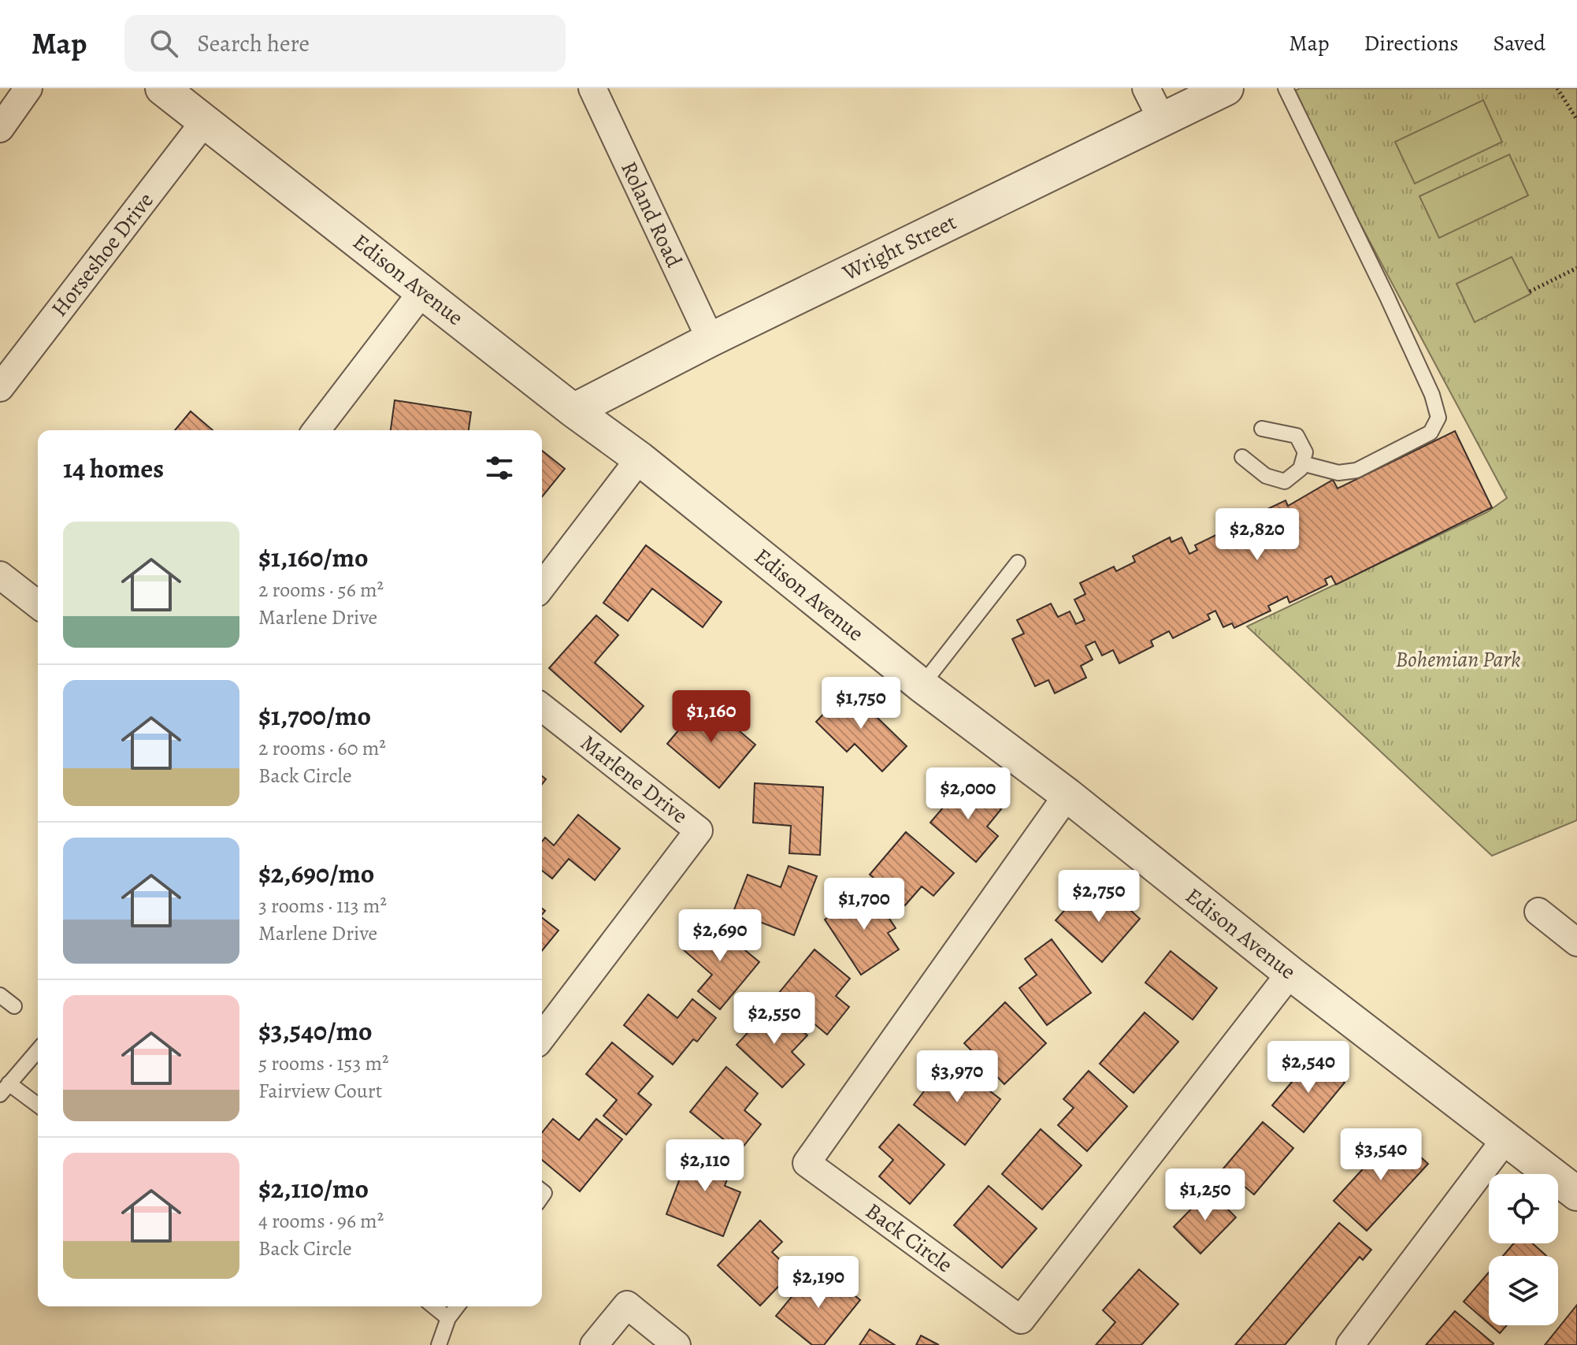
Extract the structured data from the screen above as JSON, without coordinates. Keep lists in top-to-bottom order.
{
  "streets": {
    "street": [
      "Roland Road",
      "Wright Street",
      "Horseshoe Drive",
      "Edison Avenue",
      "Marlene Drive",
      "Back Circle"
    ]
  },
  "crossings": [
    ["Roland Road", "Wright Street"],
    ["Wright Street", "Edison Avenue"],
    ["Horseshoe Drive", "Edison Avenue"],
    ["Edison Avenue", "Back Circle"]
  ],
  "parks": ["Bohemian Park"],
  "page": {
    "header": "Map",
    "search": "Search here",
    "nav": ["Map", "Directions", "Saved"],
    "heading": "14 homes",
    "list": [
      {
        "name": "$1,160/mo",
        "note": "2 rooms · 56 m² · Marlene Drive"
      },
      {
        "name": "$1,700/mo",
        "note": "2 rooms · 60 m² · Back Circle"
      },
      {
        "name": "$2,690/mo",
        "note": "3 rooms · 113 m² · Marlene Drive"
      },
      {
        "name": "$3,540/mo",
        "note": "5 rooms · 153 m² · Fairview Court"
      },
      {
        "name": "$2,110/mo",
        "note": "4 rooms · 96 m² · Back Circle"
      }
    ],
    "price": [
      "$2,820",
      "$1,750",
      "$1,160",
      "$2,000",
      "$2,750",
      "$1,700",
      "$2,690",
      "$2,550",
      "$2,540",
      "$3,970",
      "$3,540",
      "$2,110",
      "$1,250",
      "$2,190"
    ]
  }
}
